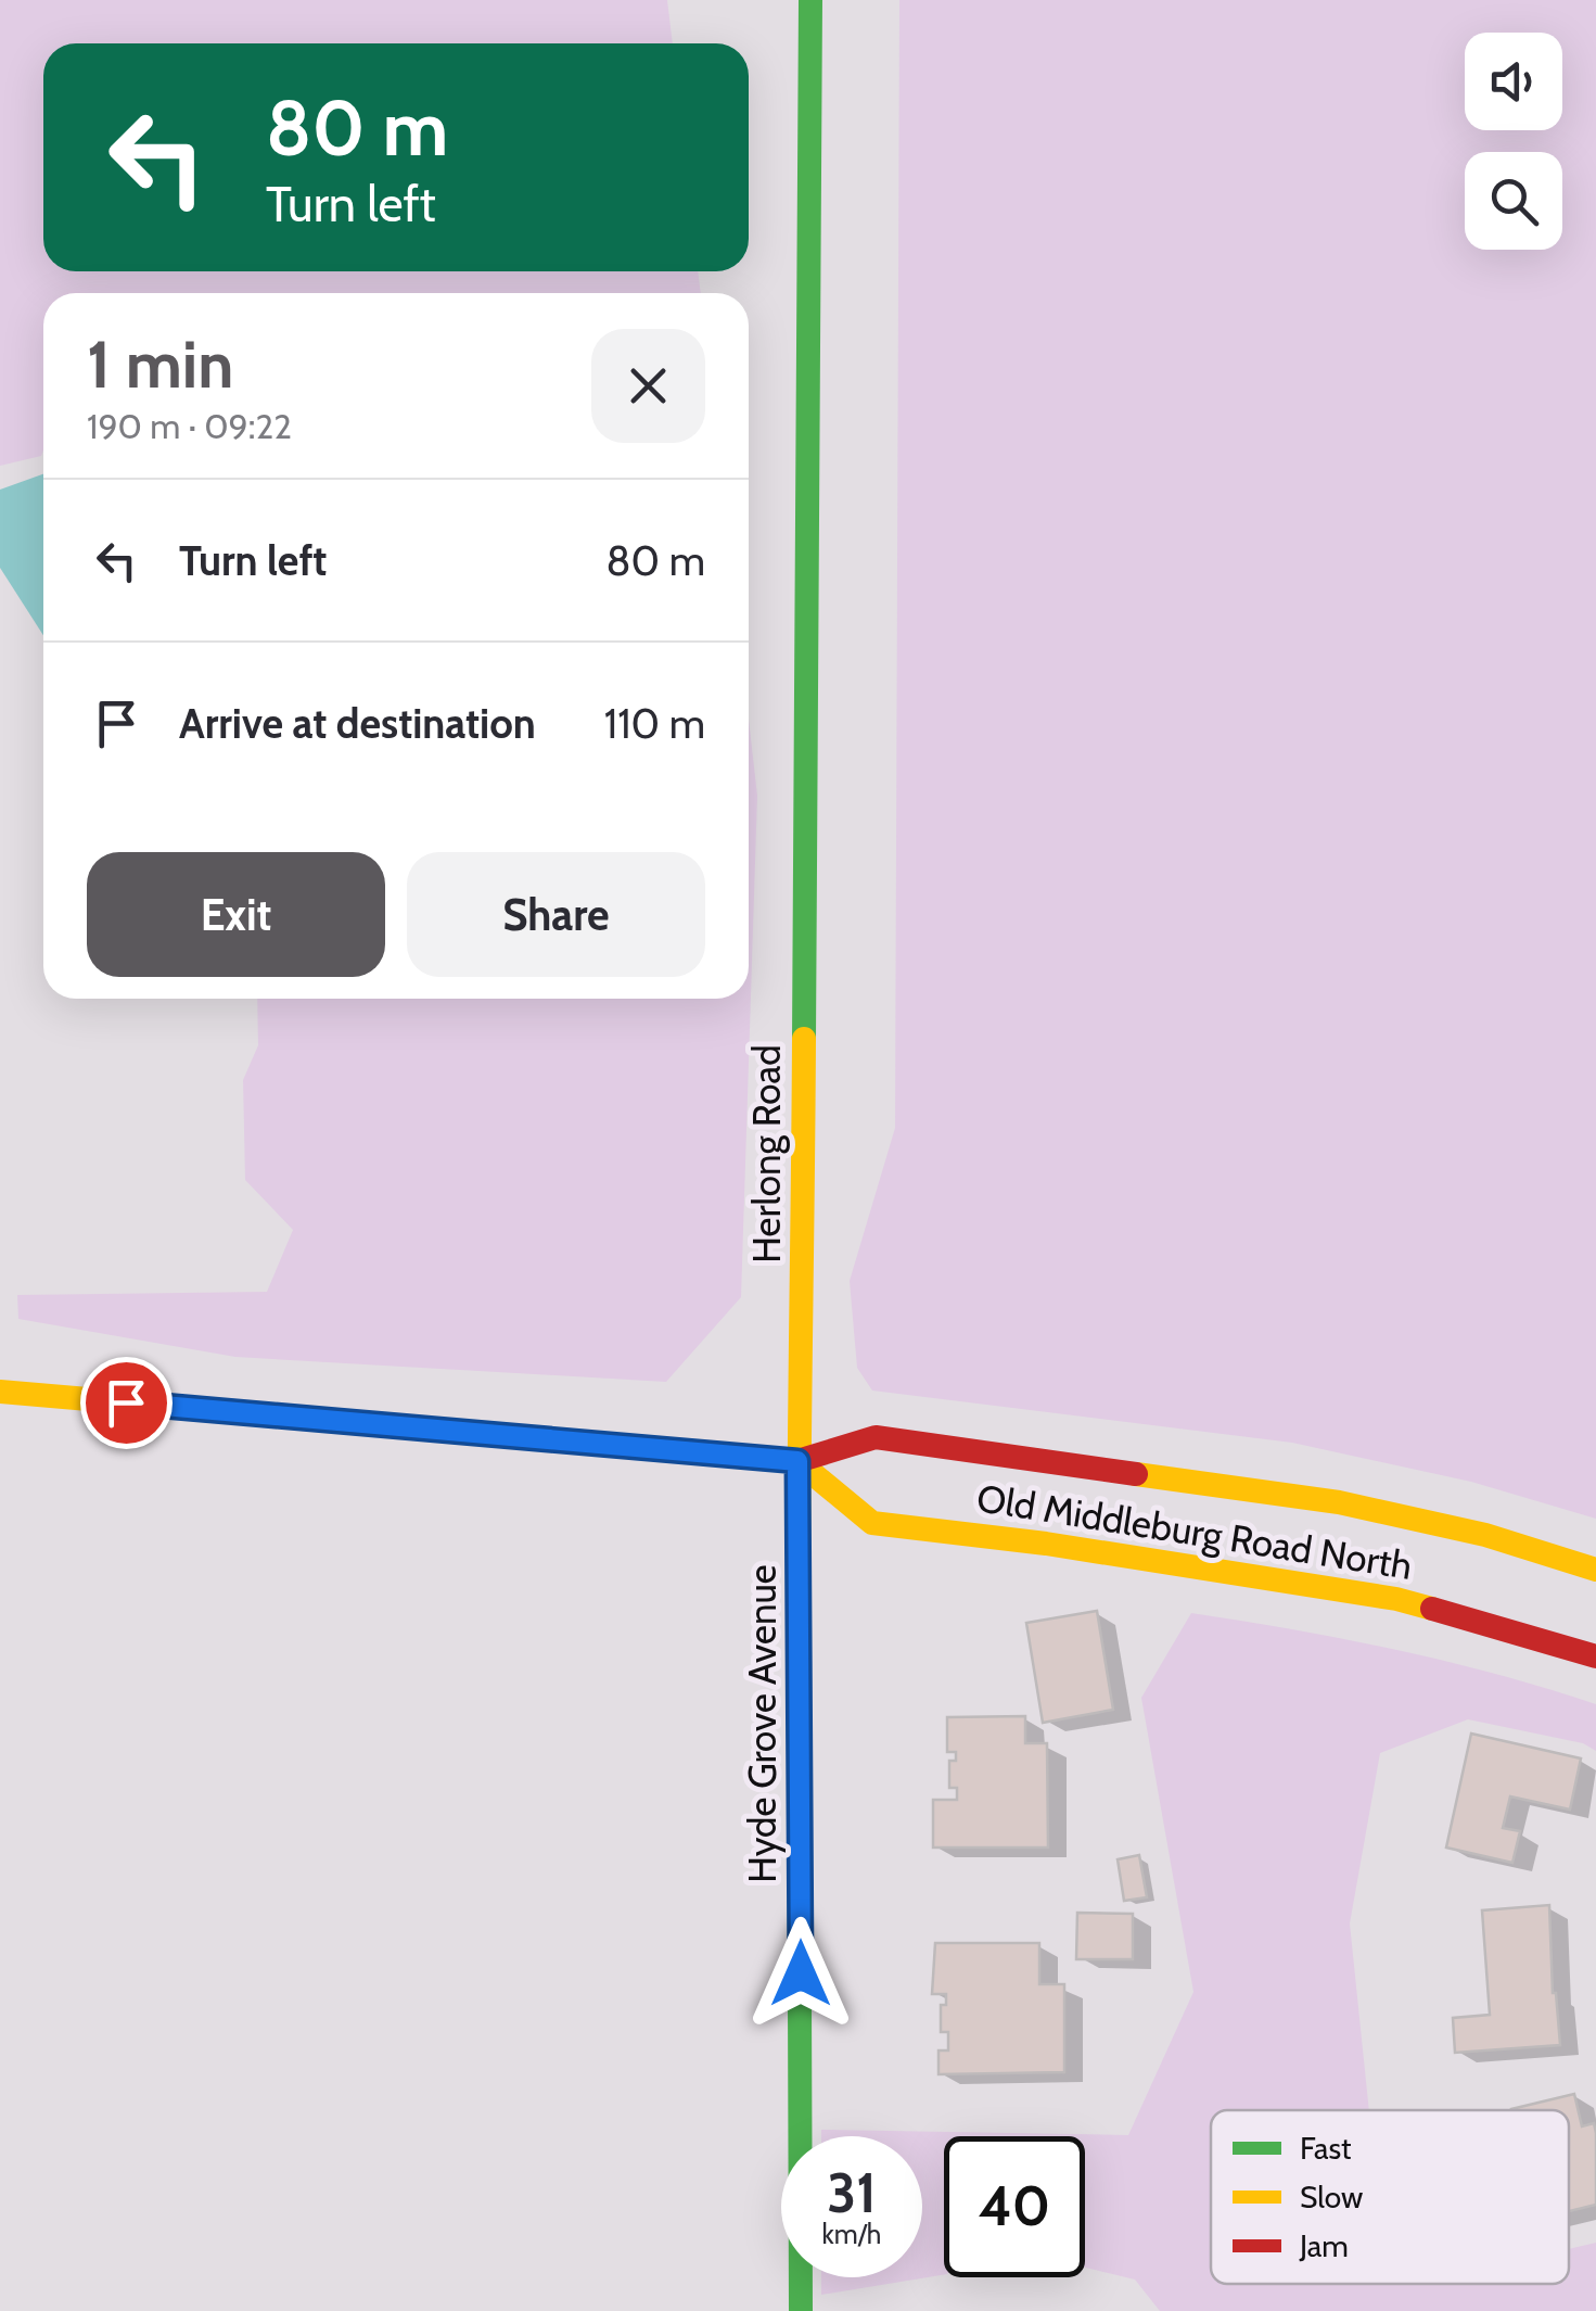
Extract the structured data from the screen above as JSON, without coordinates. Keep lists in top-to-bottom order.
{
  "streets": {
    "main road": ["Herlong Road", "Old Middleburg Road North", "Hyde Grove Avenue"]
  },
  "crossings": [
    ["Herlong Road", "Old Middleburg Road North"],
    ["Herlong Road", "Hyde Grove Avenue"],
    ["Old Middleburg Road North", "Hyde Grove Avenue"]
  ],
  "legend": ["Fast", "Slow", "Jam"],
  "page": {
    "turn": ["80 m", "Turn left"],
    "heading": ["1 min", "190 m · 09:22"],
    "list": [
      {
        "name": "Turn left",
        "value": "80 m"
      },
      {
        "name": "Arrive at destination",
        "value": "110 m"
      }
    ],
    "buttons": ["Exit", "Share"],
    "speed": "31 km/h",
    "limit": "40"
  }
}
